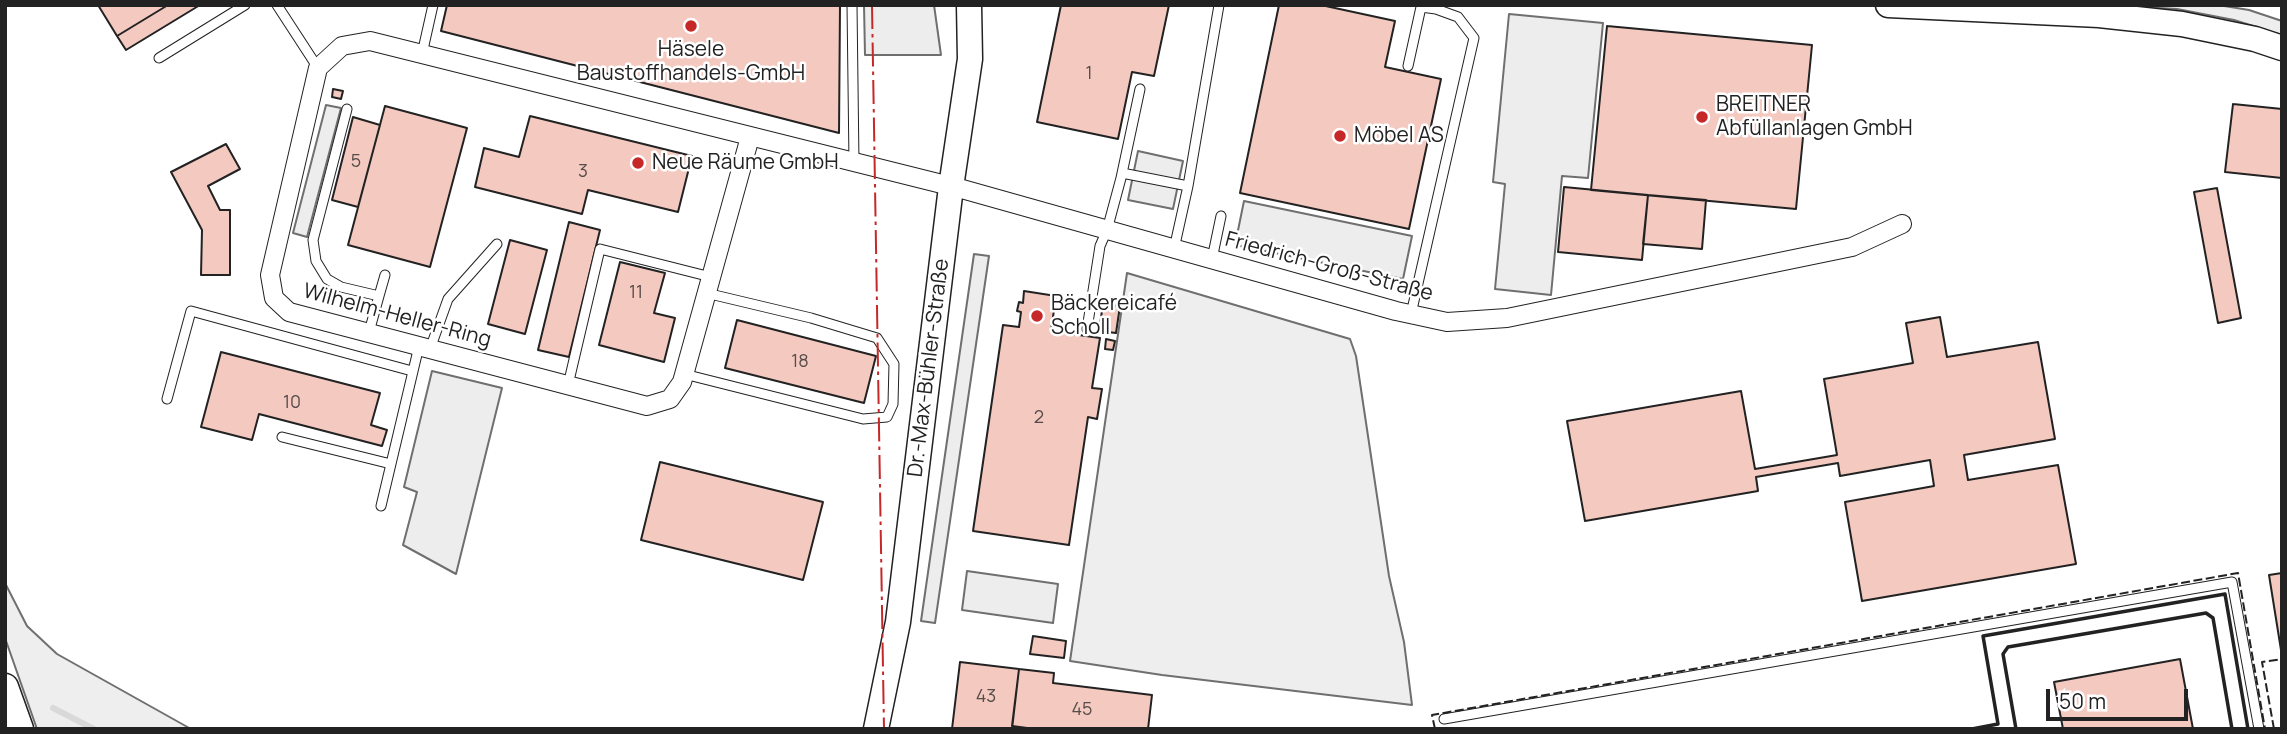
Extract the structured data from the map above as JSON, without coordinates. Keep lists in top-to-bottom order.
{
  "streets": {
    "street": ["Friedrich-Groß-Straße", "Wilhelm-Heller-Ring", "Dr.-Max-Bühler-Straße"]
  },
  "crossings": [
    ["Friedrich-Groß-Straße", "Dr.-Max-Bühler-Straße"]
  ],
  "places": [
    "Häsele Baustoffhandels-GmbH",
    "BREITNER Abfüllanlagen GmbH",
    "Möbel AS",
    "Neue Räume GmbH",
    "Bäckereicafé Scholl"
  ],
  "house_numbers": [
    "1",
    "5",
    "3",
    "11",
    "18",
    "10",
    "2",
    "43",
    "45"
  ],
  "scale_bar": "50 m"
}
